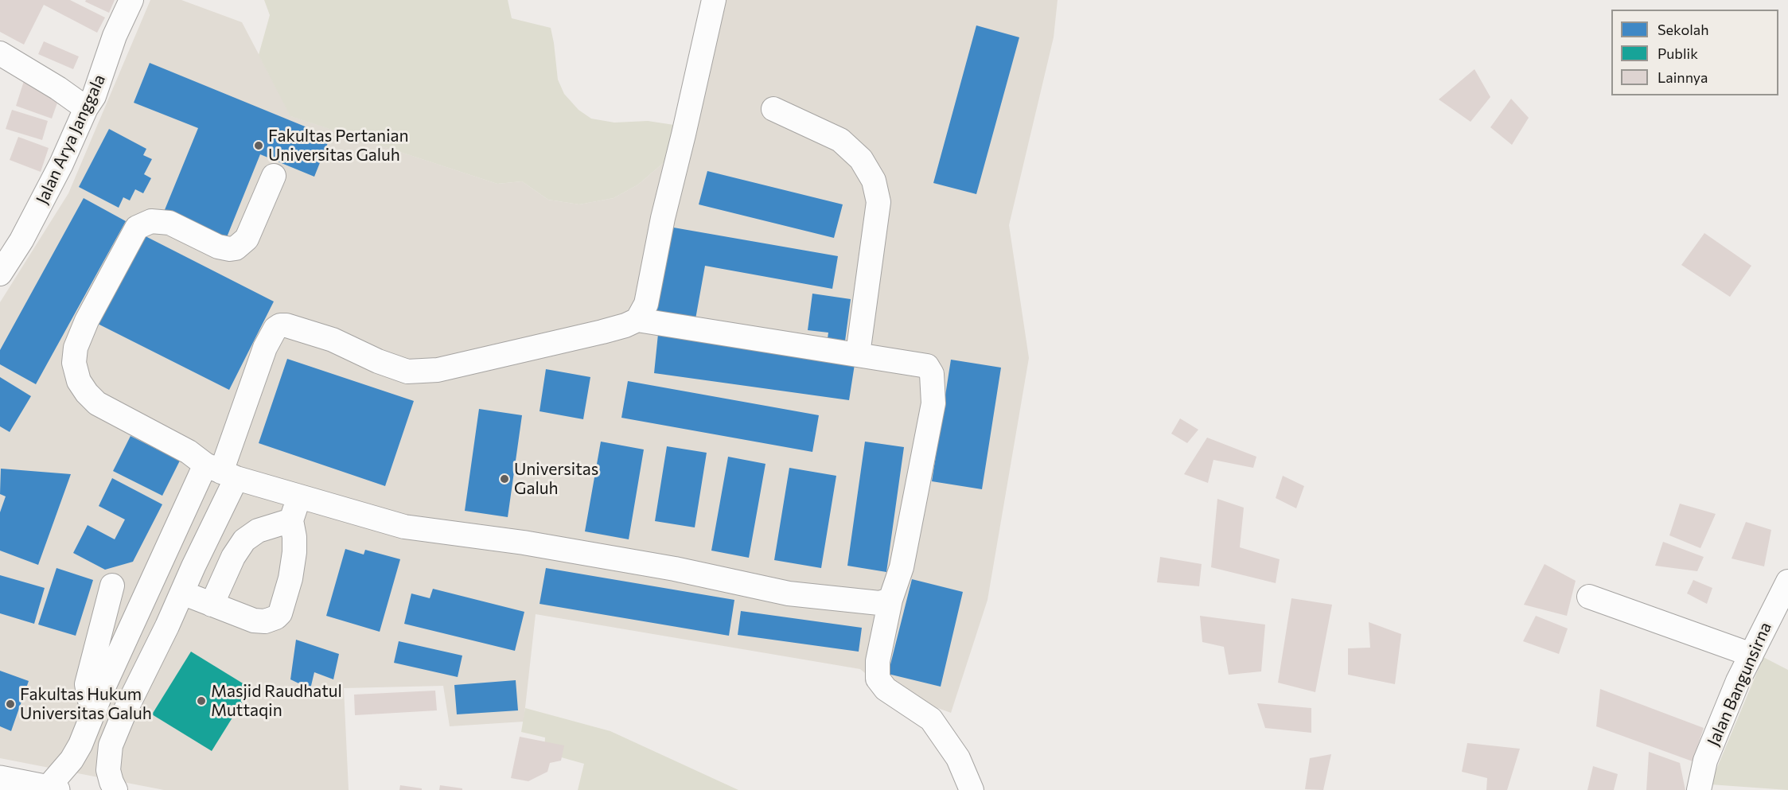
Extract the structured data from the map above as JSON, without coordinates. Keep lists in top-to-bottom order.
{
  "streets": {
    "street": ["Jalan Arya Janggala", "Jalan Bangunsirna"]
  },
  "places": [
    "Fakultas Pertanian Universitas Galuh",
    "Universitas Galuh",
    "Masjid Raudhatul Muttaqin",
    "Fakultas Hukum Universitas Galuh"
  ],
  "legend": ["Sekolah", "Publik", "Lainnya"]
}
